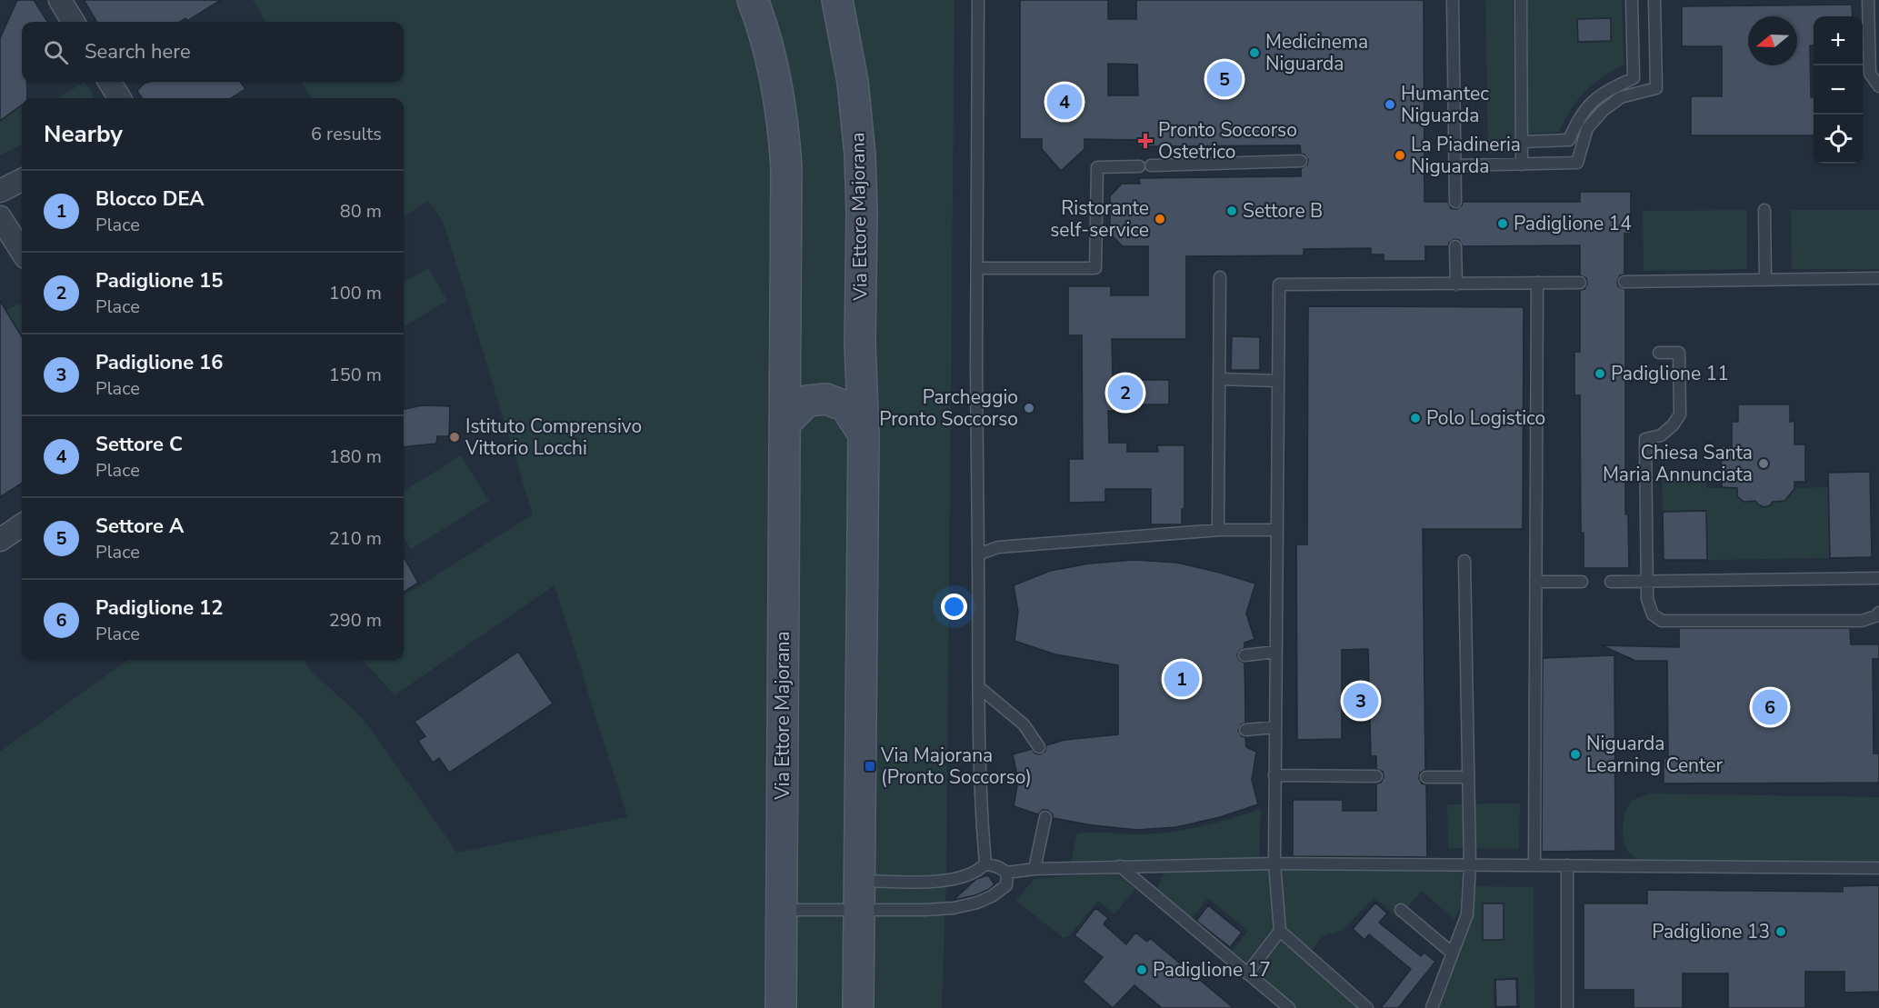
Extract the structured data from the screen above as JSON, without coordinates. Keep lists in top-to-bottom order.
{
  "streets": {
    "street": ["Via Ettore Majorana"]
  },
  "places": {
    "other": [
      "Medicinema Niguarda",
      "Humantec Niguarda",
      "La Piadineria Niguarda",
      "Settore B",
      "Ristorante self-service",
      "Padiglione 14",
      "Padiglione 11",
      "Parcheggio Pronto Soccorso",
      "Polo Logistico",
      "Istituto Comprensivo Vittorio Locchi",
      "Chiesa Santa Maria Annunciata",
      "Niguarda Learning Center",
      "Padiglione 13",
      "Padiglione 17"
    ],
    "health": ["Pronto Soccorso Ostetrico"],
    "transit": ["Via Majorana (Pronto Soccorso)"]
  },
  "north": "left",
  "page": {
    "map_buttons": ["+", "−"],
    "search": "Search here",
    "pins": [
      "5",
      "4",
      "2",
      "1",
      "3",
      "6"
    ],
    "heading": ["Nearby", "6 results"],
    "list": [
      {
        "mark": "1",
        "name": "Blocco DEA",
        "note": "Place",
        "value": "80 m"
      },
      {
        "mark": "2",
        "name": "Padiglione 15",
        "note": "Place",
        "value": "100 m"
      },
      {
        "mark": "3",
        "name": "Padiglione 16",
        "note": "Place",
        "value": "150 m"
      },
      {
        "mark": "4",
        "name": "Settore C",
        "note": "Place",
        "value": "180 m"
      },
      {
        "mark": "5",
        "name": "Settore A",
        "note": "Place",
        "value": "210 m"
      },
      {
        "mark": "6",
        "name": "Padiglione 12",
        "note": "Place",
        "value": "290 m"
      }
    ]
  }
}
